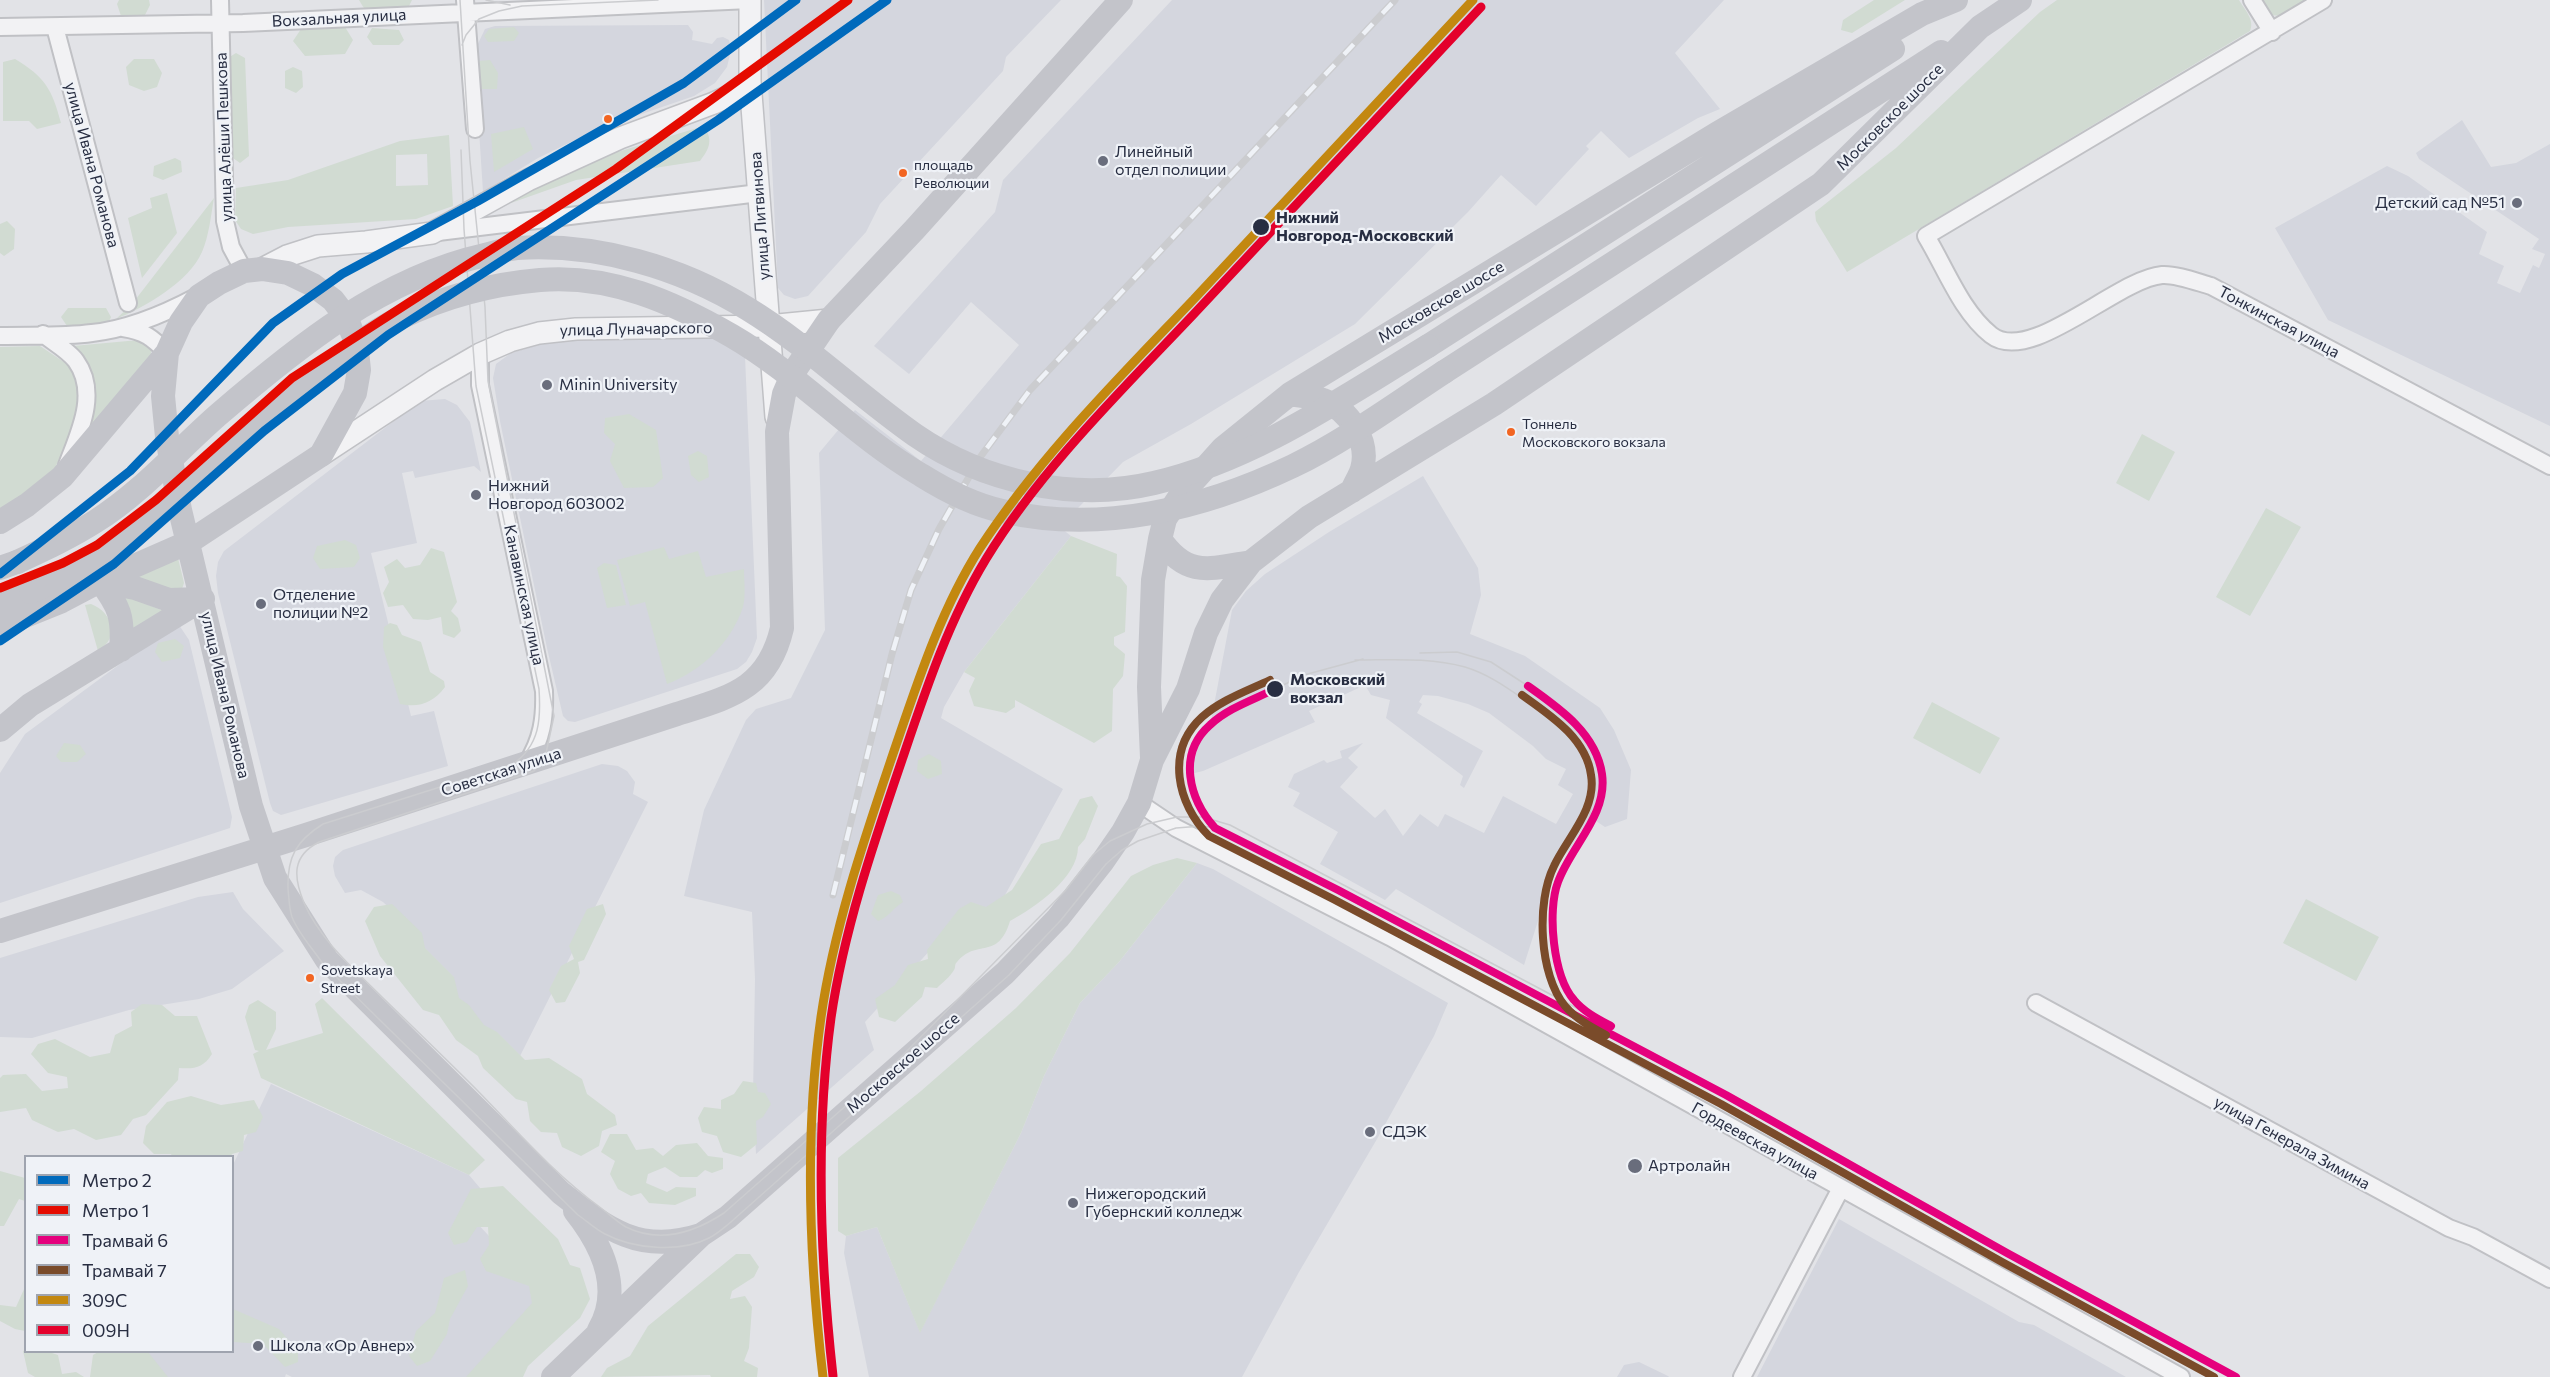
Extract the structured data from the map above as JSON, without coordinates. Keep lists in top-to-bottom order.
{
  "streets": {
    "main road": ["Московское шоссе", "улица Ивана Романова", "Советская улица"],
    "street": [
      "Вокзальная улица",
      "улица Алёши Пешкова",
      "улица Литвинова",
      "Тонкинская улица",
      "улица Луначарского",
      "Канавинская улица",
      "Гордеевская улица",
      "улица Генерала Зимина"
    ]
  },
  "crossings": [
    ["Вокзальная улица", "улица Алёши Пешкова"],
    ["Вокзальная улица", "улица Ивана Романова"],
    ["Вокзальная улица", "улица Литвинова"],
    ["Московское шоссе", "Гордеевская улица"],
    ["улица Ивана Романова", "Советская улица"],
    ["улица Литвинова", "улица Луначарского"],
    ["улица Литвинова", "Советская улица"],
    ["улица Луначарского", "Канавинская улица"],
    ["Канавинская улица", "Советская улица"]
  ],
  "places": [
    "Линейный отдел полиции",
    "площадь Революции",
    "Детский сад №51",
    "Нижний Новгород-Московский",
    "Minin University",
    "Тоннель Московского вокзала",
    "Нижний Новгород 603002",
    "Отделение полиции №2",
    "Московский вокзал",
    "Sovetskaya Street",
    "СДЭК",
    "Артролайн",
    "Нижегородский Губернский колледж",
    "Школа «Ор Авнер»"
  ],
  "lines": [
    "metro line 2",
    "metro line 1",
    "transit line 309С",
    "transit line 009Н",
    "tram line 7",
    "tram line 6"
  ],
  "legend": [
    "Метро 2",
    "Метро 1",
    "Трамвай 6",
    "Трамвай 7",
    "309С",
    "009Н"
  ]
}
